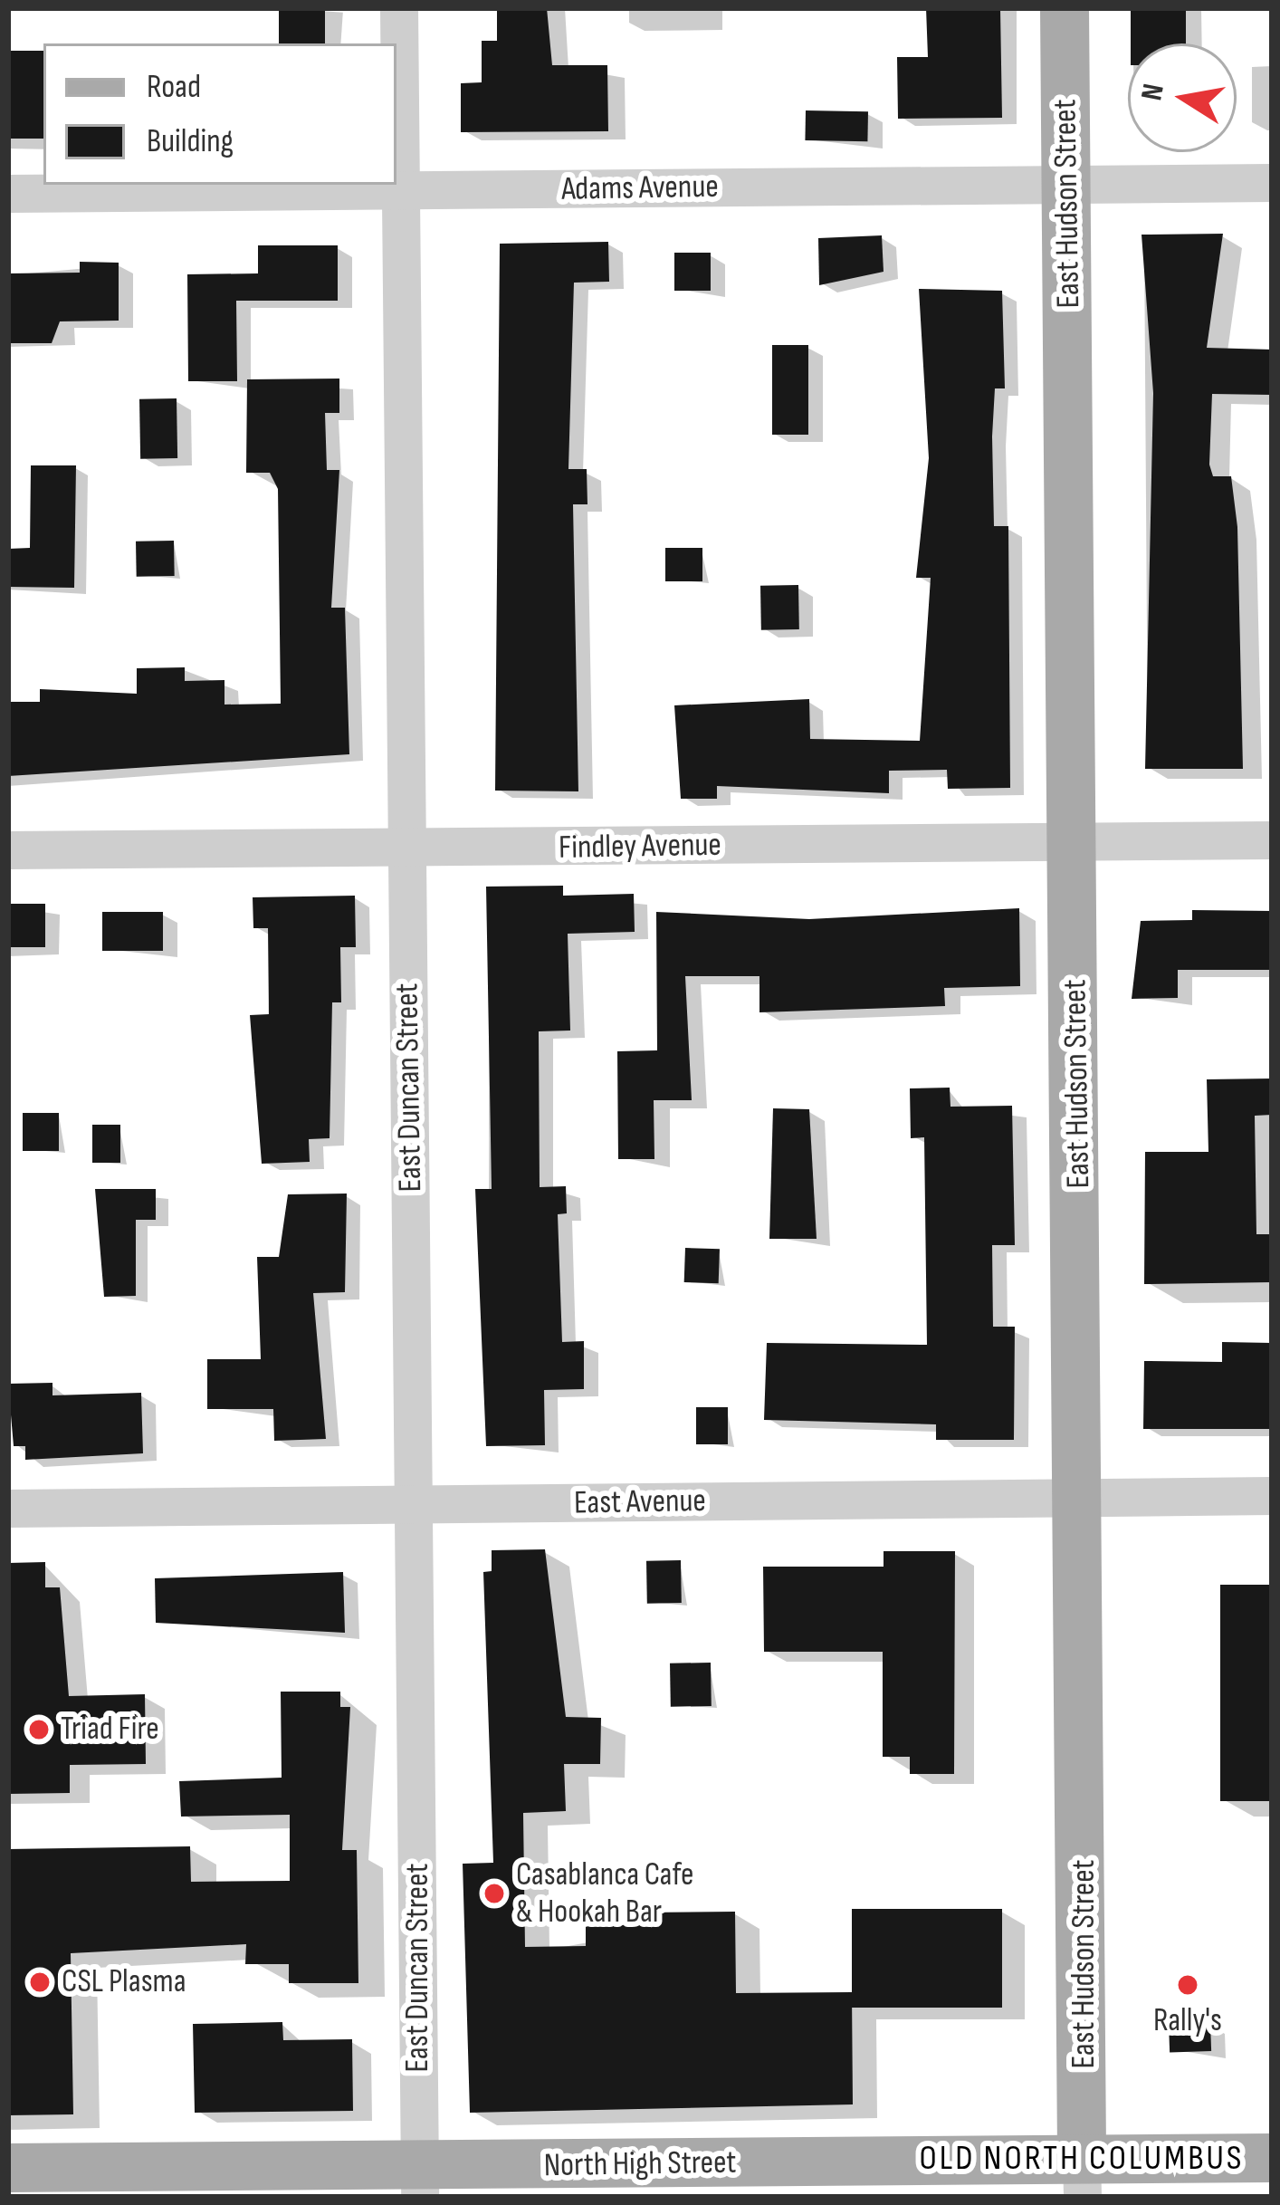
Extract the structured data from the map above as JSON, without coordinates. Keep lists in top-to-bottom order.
{
  "streets": {
    "main road": ["East Hudson Street", "North High Street"],
    "street": [
      "Adams Avenue",
      "Findley Avenue",
      "East Duncan Street",
      "East Avenue"
    ]
  },
  "crossings": [
    ["Adams Avenue", "East Hudson Street"],
    ["Adams Avenue", "East Duncan Street"],
    ["East Hudson Street", "Findley Avenue"],
    ["East Hudson Street", "East Avenue"],
    ["East Hudson Street", "North High Street"],
    ["Findley Avenue", "East Duncan Street"],
    ["East Duncan Street", "East Avenue"],
    ["East Duncan Street", "North High Street"]
  ],
  "districts": ["OLD NORTH COLUMBUS"],
  "places": [
    "Triad Fire",
    "Casablanca Cafe & Hookah Bar",
    "CSL Plasma",
    "Rally's"
  ],
  "legend": ["Road", "Building"],
  "north": "left"
}
